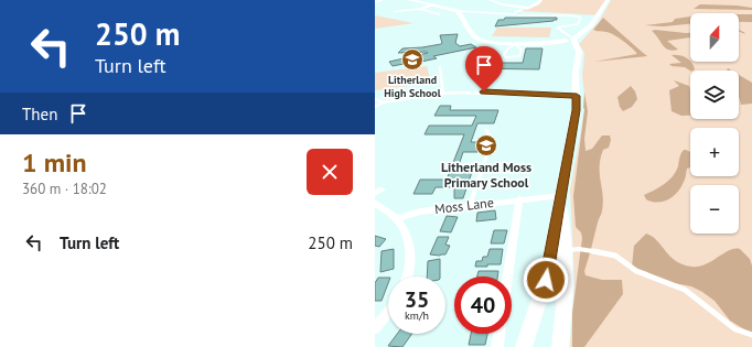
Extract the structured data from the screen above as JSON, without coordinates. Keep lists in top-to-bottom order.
{
  "streets": {
    "street": ["Moss Lane"]
  },
  "places": {
    "school or university": ["Litherland High School", "Litherland Moss Primary School"]
  },
  "north": "top",
  "page": {
    "turn": ["250 m", "Turn left"],
    "map_buttons": ["+", "−"],
    "then": "Then",
    "heading": ["1 min", "360 m · 18:02"],
    "list": [
      {
        "name": "Turn left",
        "value": "250 m"
      }
    ],
    "speed": "35 km/h",
    "limit": "40"
  }
}
